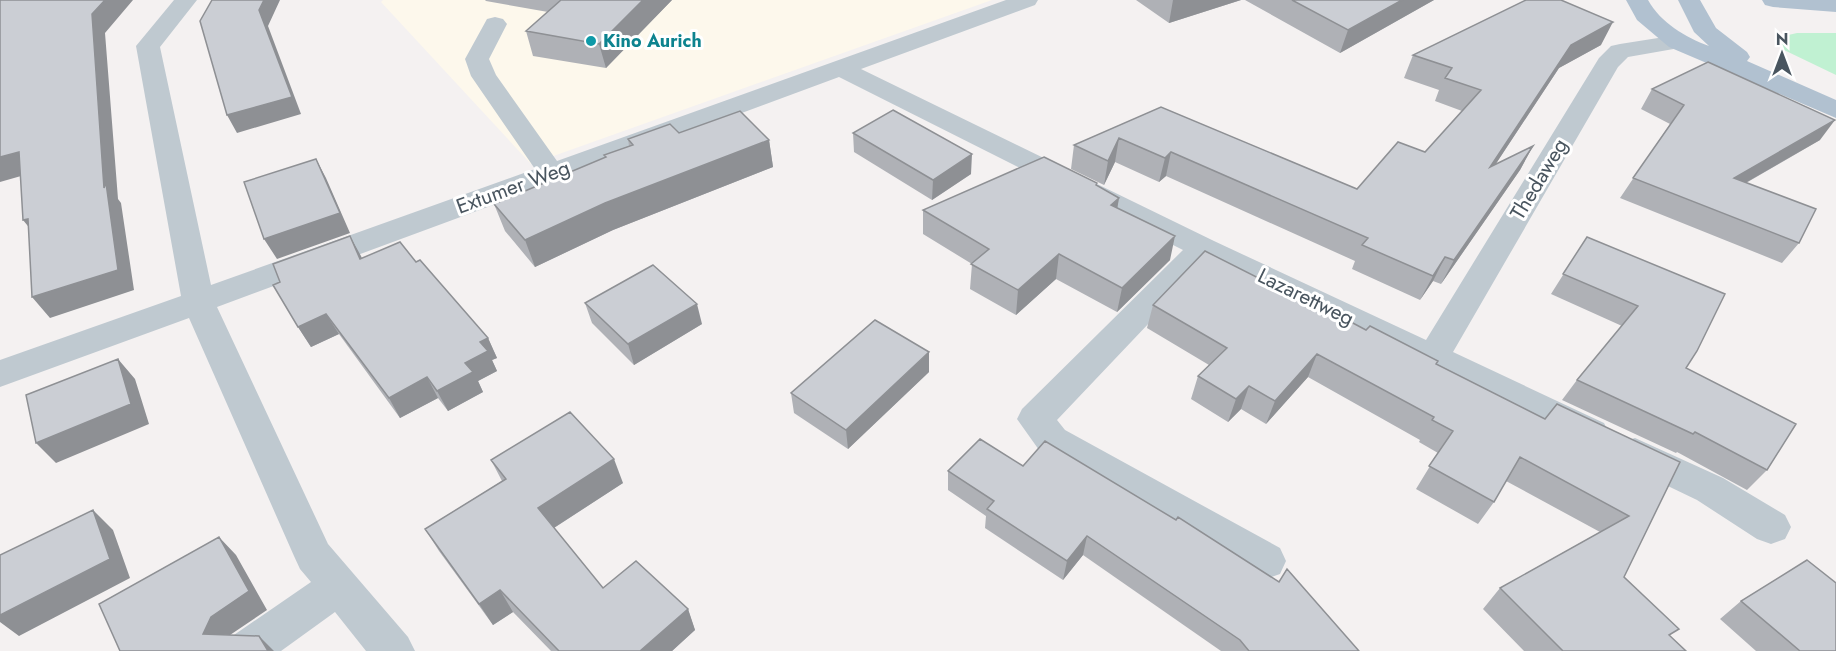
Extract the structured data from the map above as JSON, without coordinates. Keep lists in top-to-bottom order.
{
  "streets": {
    "street": ["Thedaweg", "Extumer Weg", "Lazarettweg"]
  },
  "crossings": [
    ["Thedaweg", "Lazarettweg"],
    ["Extumer Weg", "Lazarettweg"]
  ],
  "places": ["Kino Aurich"],
  "north": "top"
}
